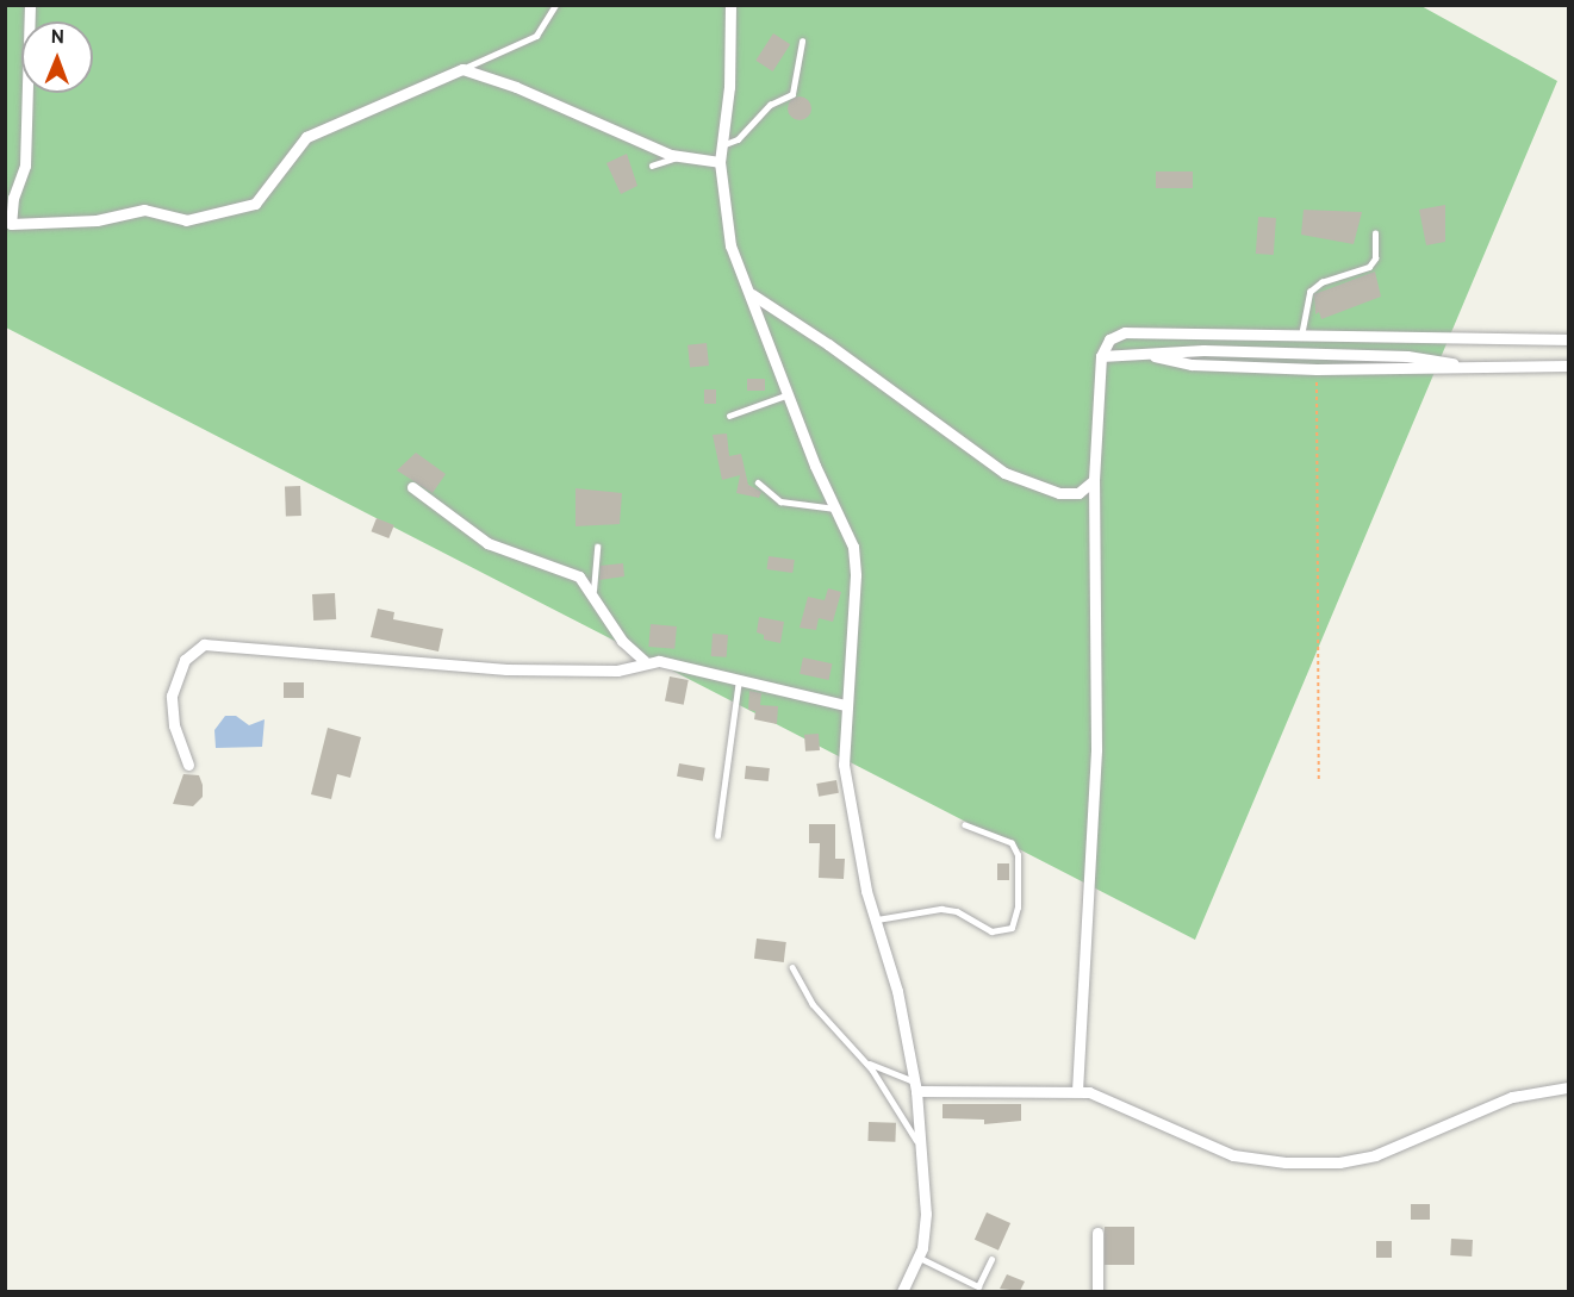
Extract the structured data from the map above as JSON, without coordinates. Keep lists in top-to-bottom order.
{
  "north": "top"
}
